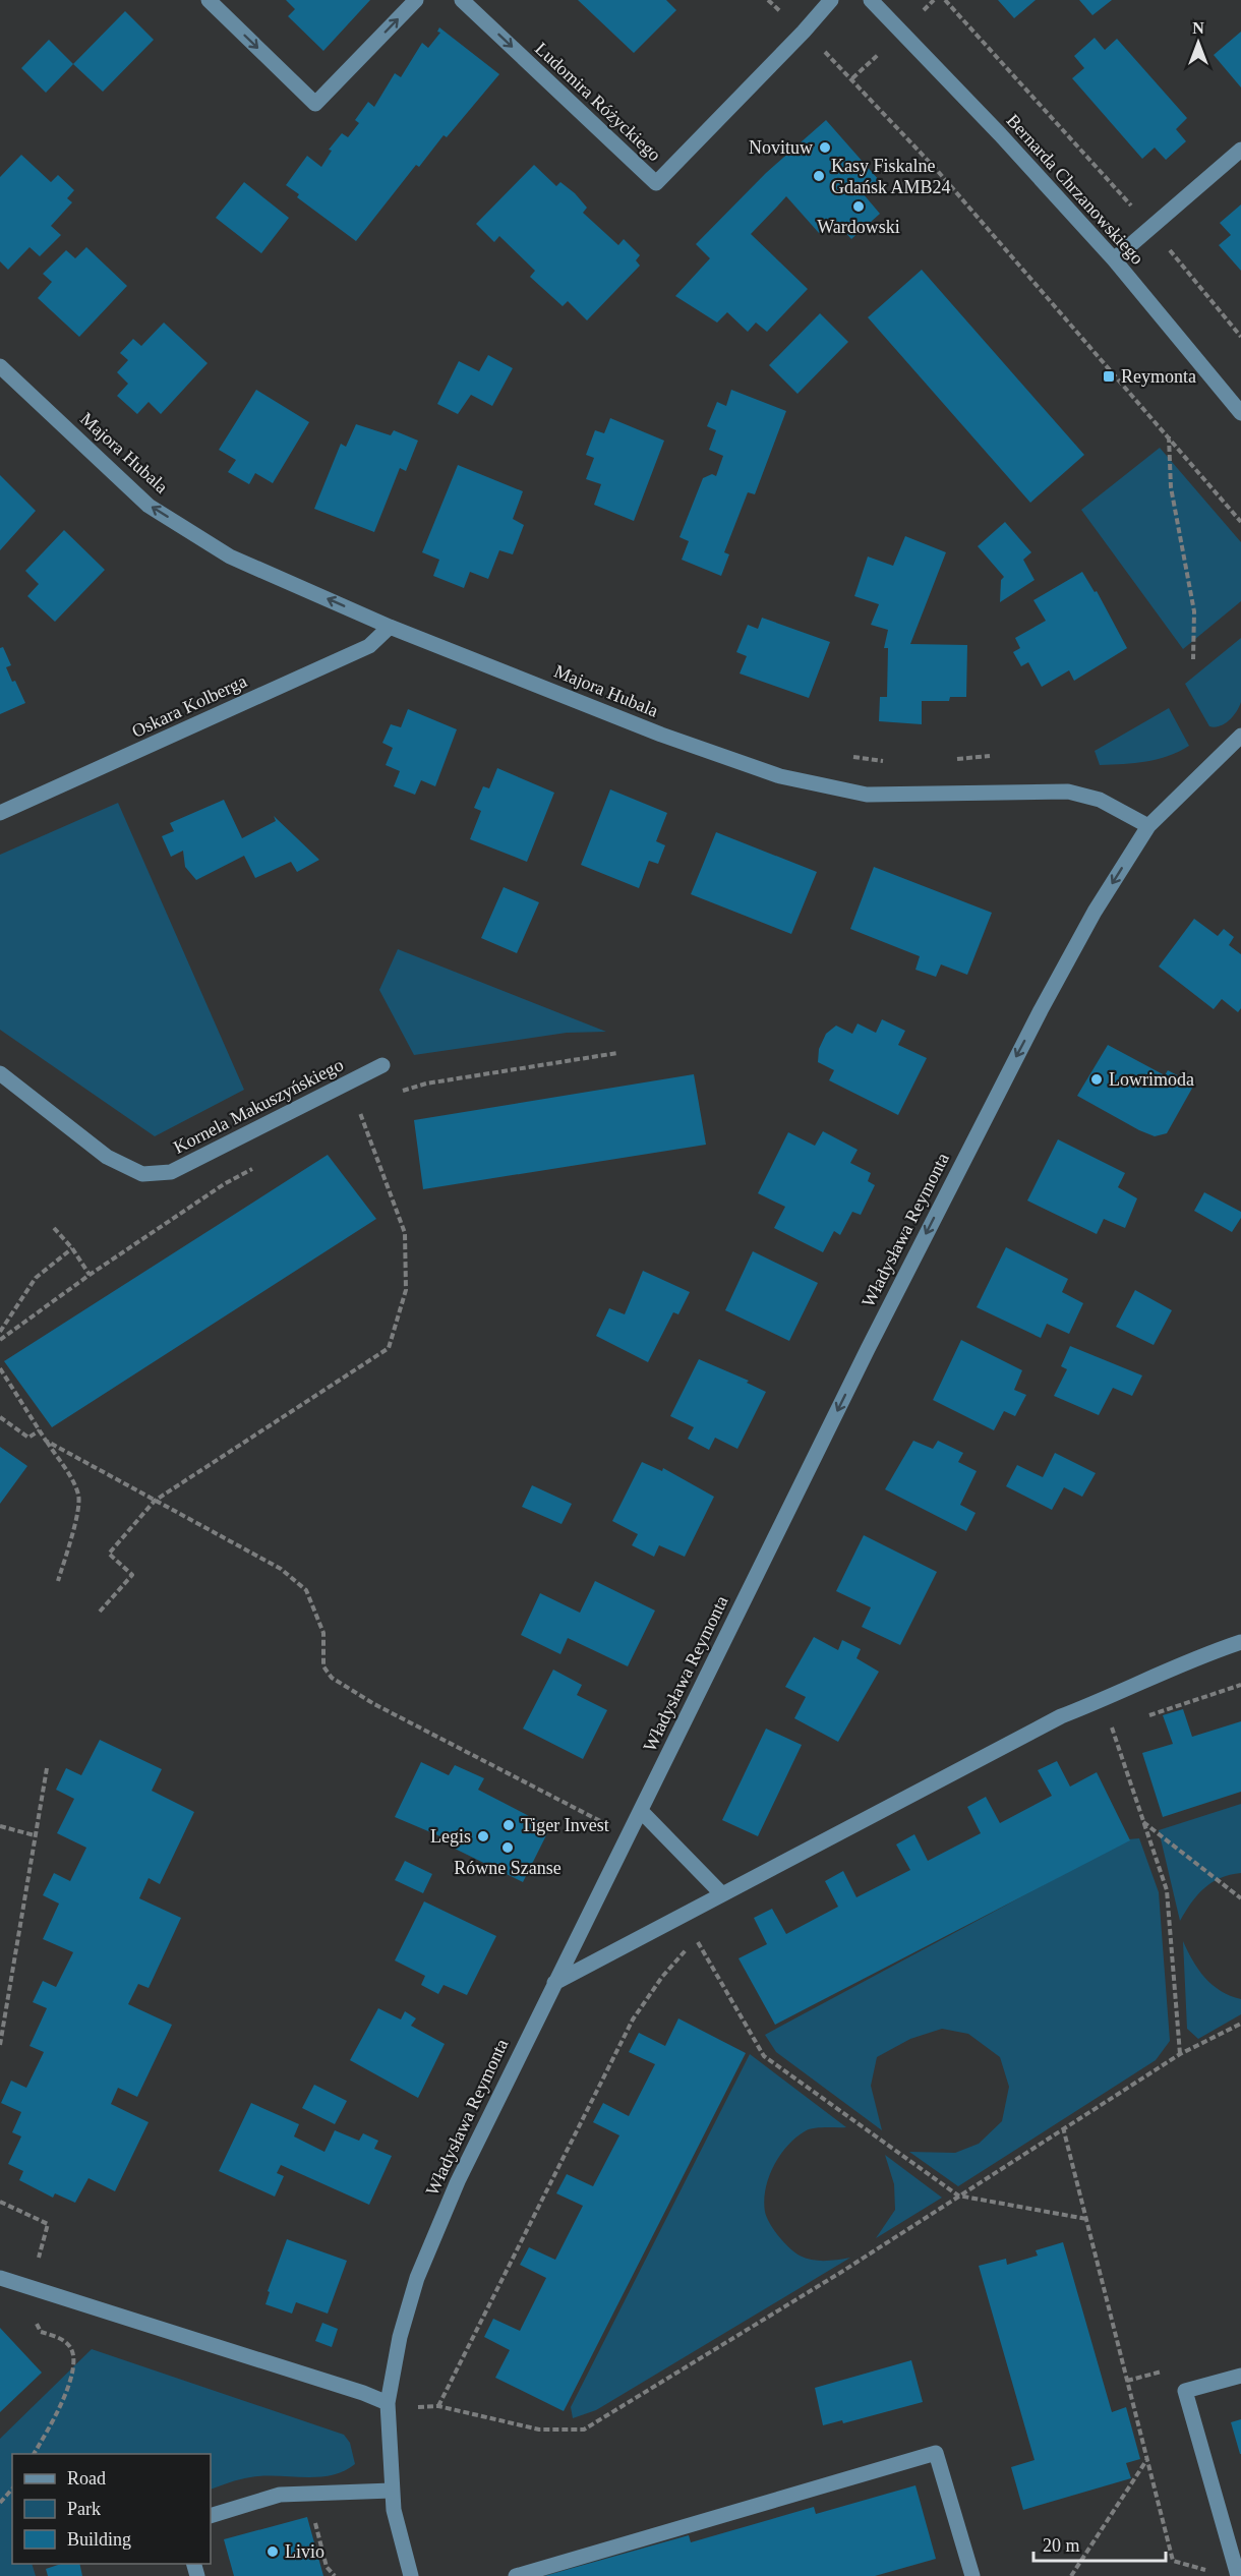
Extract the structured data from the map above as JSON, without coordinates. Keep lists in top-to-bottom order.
{
  "streets": {
    "street": [
      "Ludomira Różyckiego",
      "Bernarda Chrzanowskiego",
      "Majora Hubala",
      "Oskara Kolberga",
      "Kornela Makuszyńskiego",
      "Władysława Reymonta"
    ]
  },
  "crossings": [
    ["Majora Hubala", "Oskara Kolberga"],
    ["Majora Hubala", "Władysława Reymonta"]
  ],
  "one_way": ["Majora Hubala", "Władysława Reymonta"],
  "places": {
    "other": [
      "Novituw",
      "Kasy Fiskalne Gdańsk AMB24",
      "Wardowski",
      "Lowrimoda",
      "Tiger Invest",
      "Legis",
      "Równe Szanse",
      "Livio"
    ],
    "transit": ["Reymonta"]
  },
  "legend": ["Road", "Park", "Building"],
  "scale_bar": "20 m",
  "north": "top"
}
